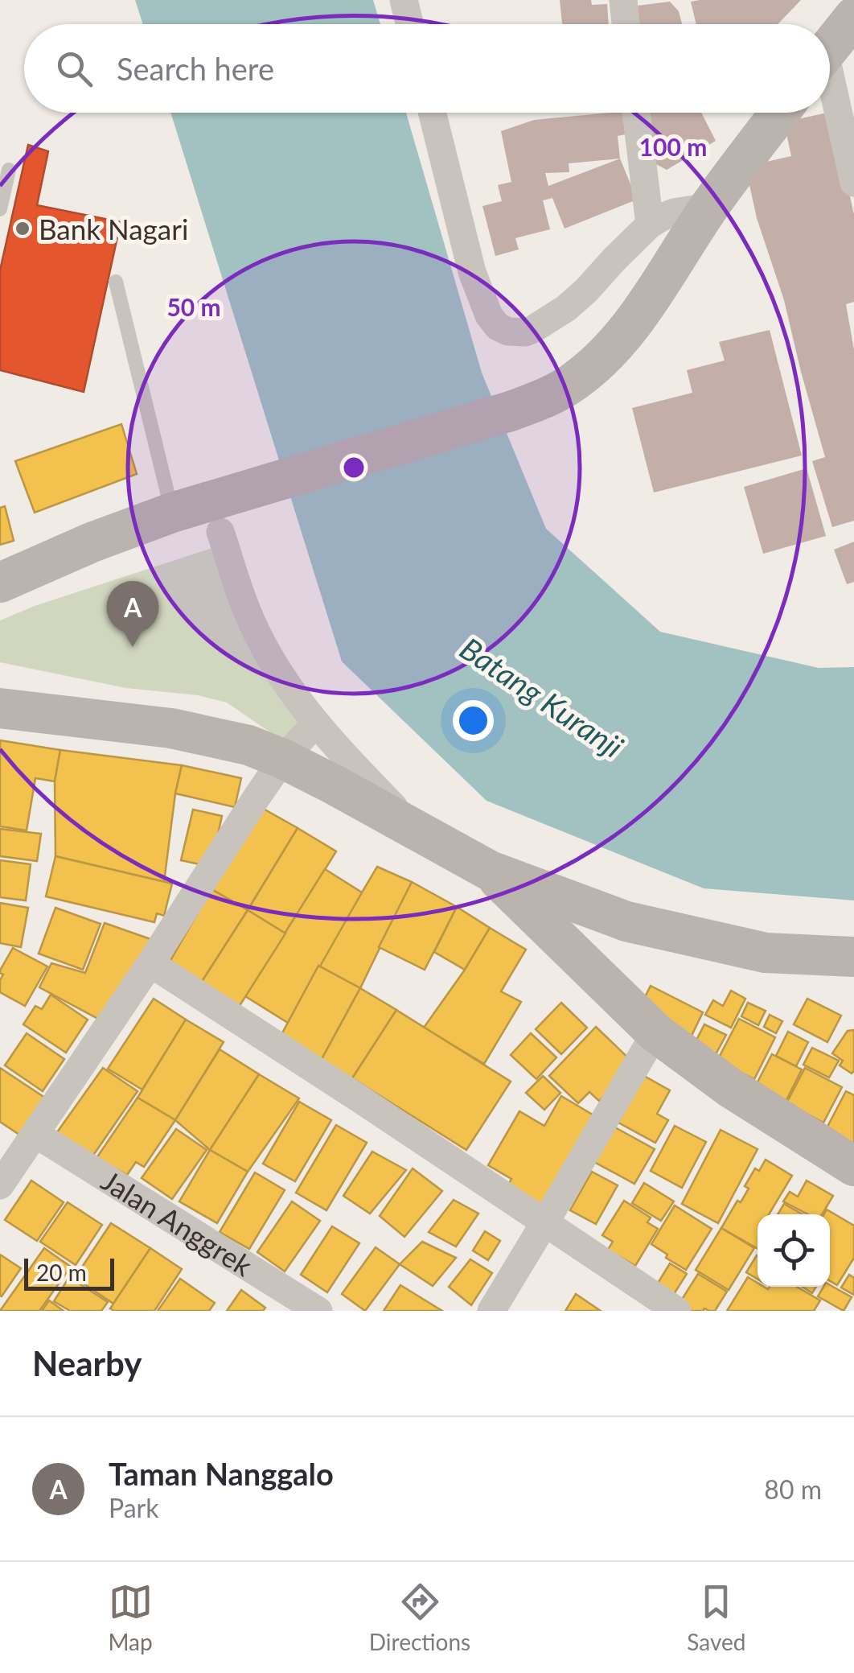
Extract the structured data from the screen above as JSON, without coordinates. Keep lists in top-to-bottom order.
{
  "streets": {
    "street": ["Jalan Anggrek"]
  },
  "water": ["Batang Kuranji"],
  "places": ["Bank Nagari"],
  "scale_bar": "20 m",
  "page": {
    "search": "Search here",
    "pins": "A",
    "scale": "20 m",
    "heading": "Nearby",
    "list": [
      {
        "mark": "A",
        "name": "Taman Nanggalo",
        "note": "Park",
        "value": "80 m"
      }
    ],
    "nav": ["Map", "Directions", "Saved"]
  },
  "rings": ["100 m", "50 m"]
}
